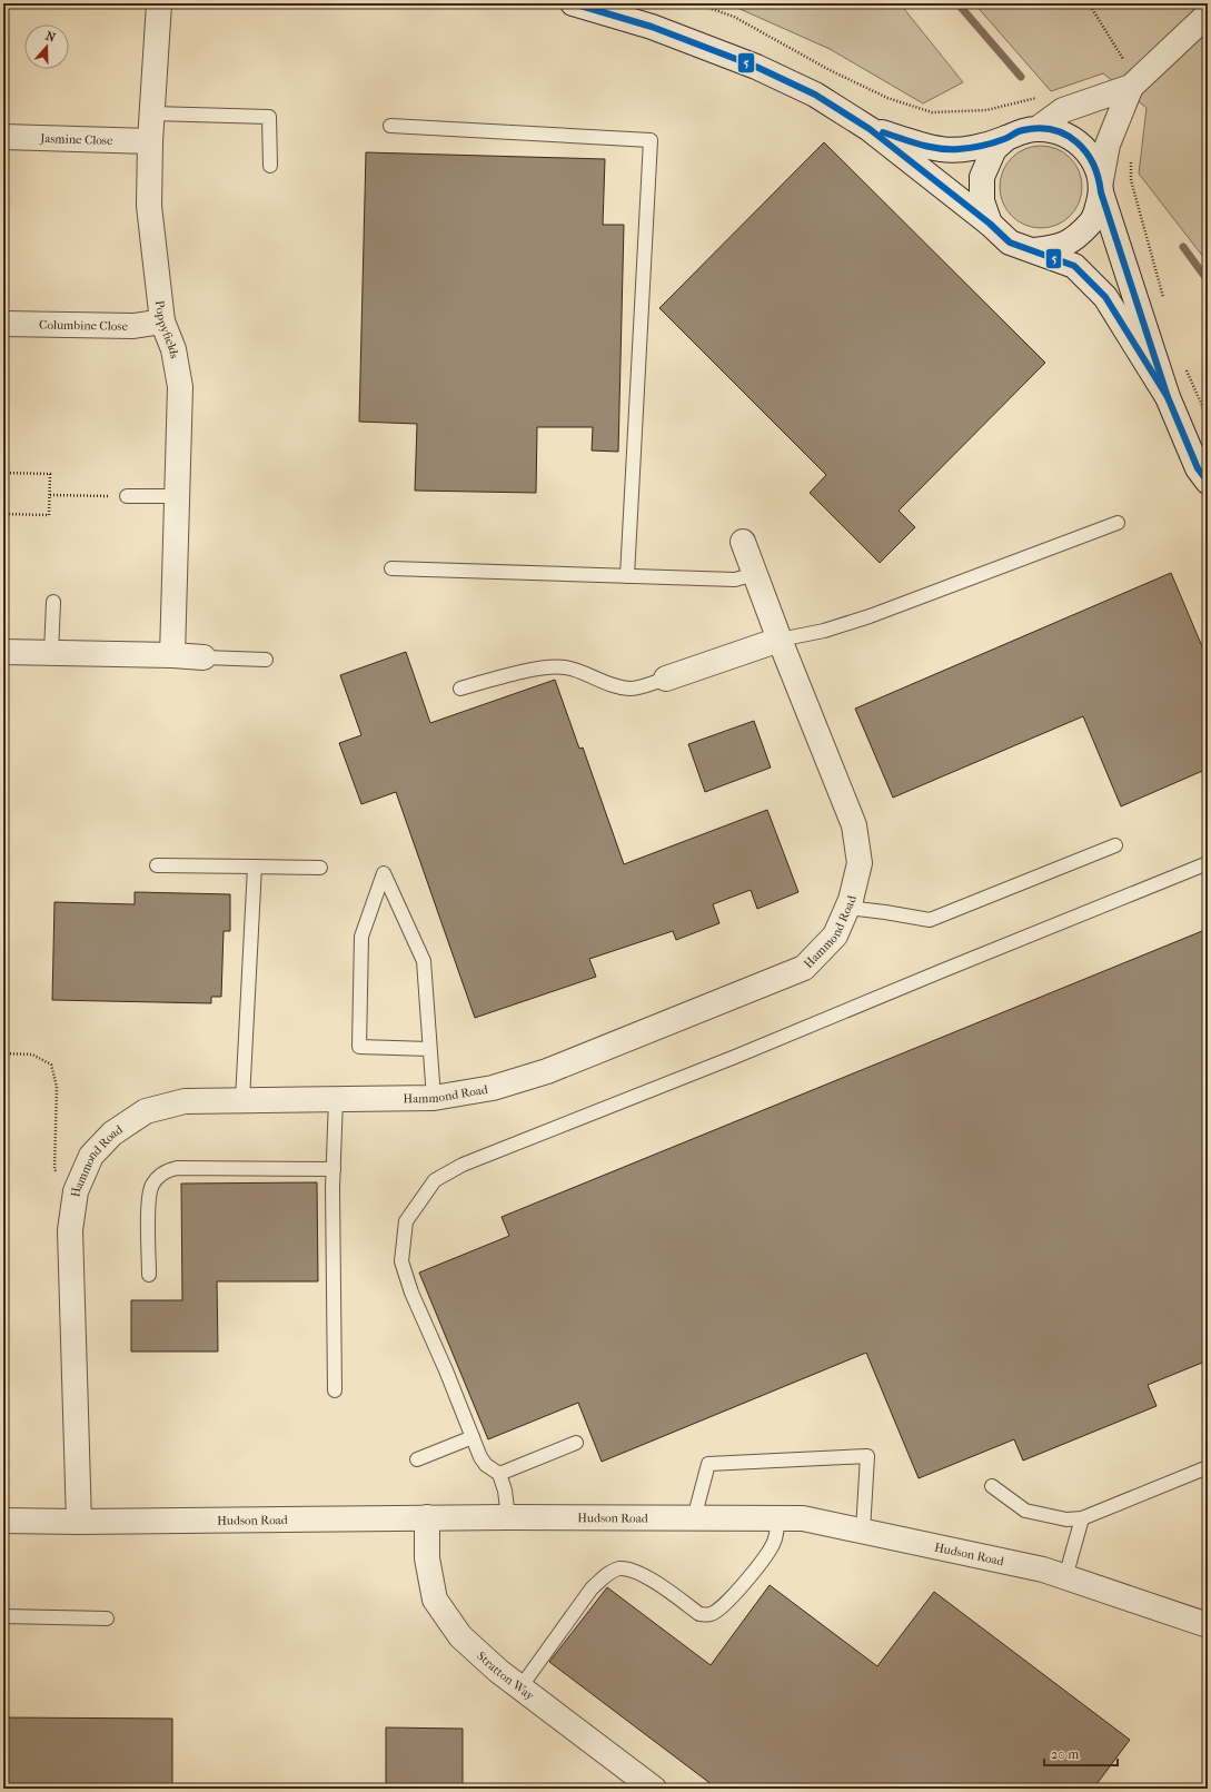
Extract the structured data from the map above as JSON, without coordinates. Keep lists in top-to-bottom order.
{
  "streets": {
    "street": [
      "Jasmine Close",
      "Columbine Close",
      "Poppyfields",
      "Hammond Road",
      "Hudson Road",
      "Stratton Way"
    ]
  },
  "crossings": [
    ["Jasmine Close", "Poppyfields"],
    ["Columbine Close", "Poppyfields"],
    ["Hammond Road", "Hudson Road"],
    ["Hudson Road", "Stratton Way"]
  ],
  "lines": ["transit line 5"],
  "scale_bar": "20 m",
  "north": "top"
}
